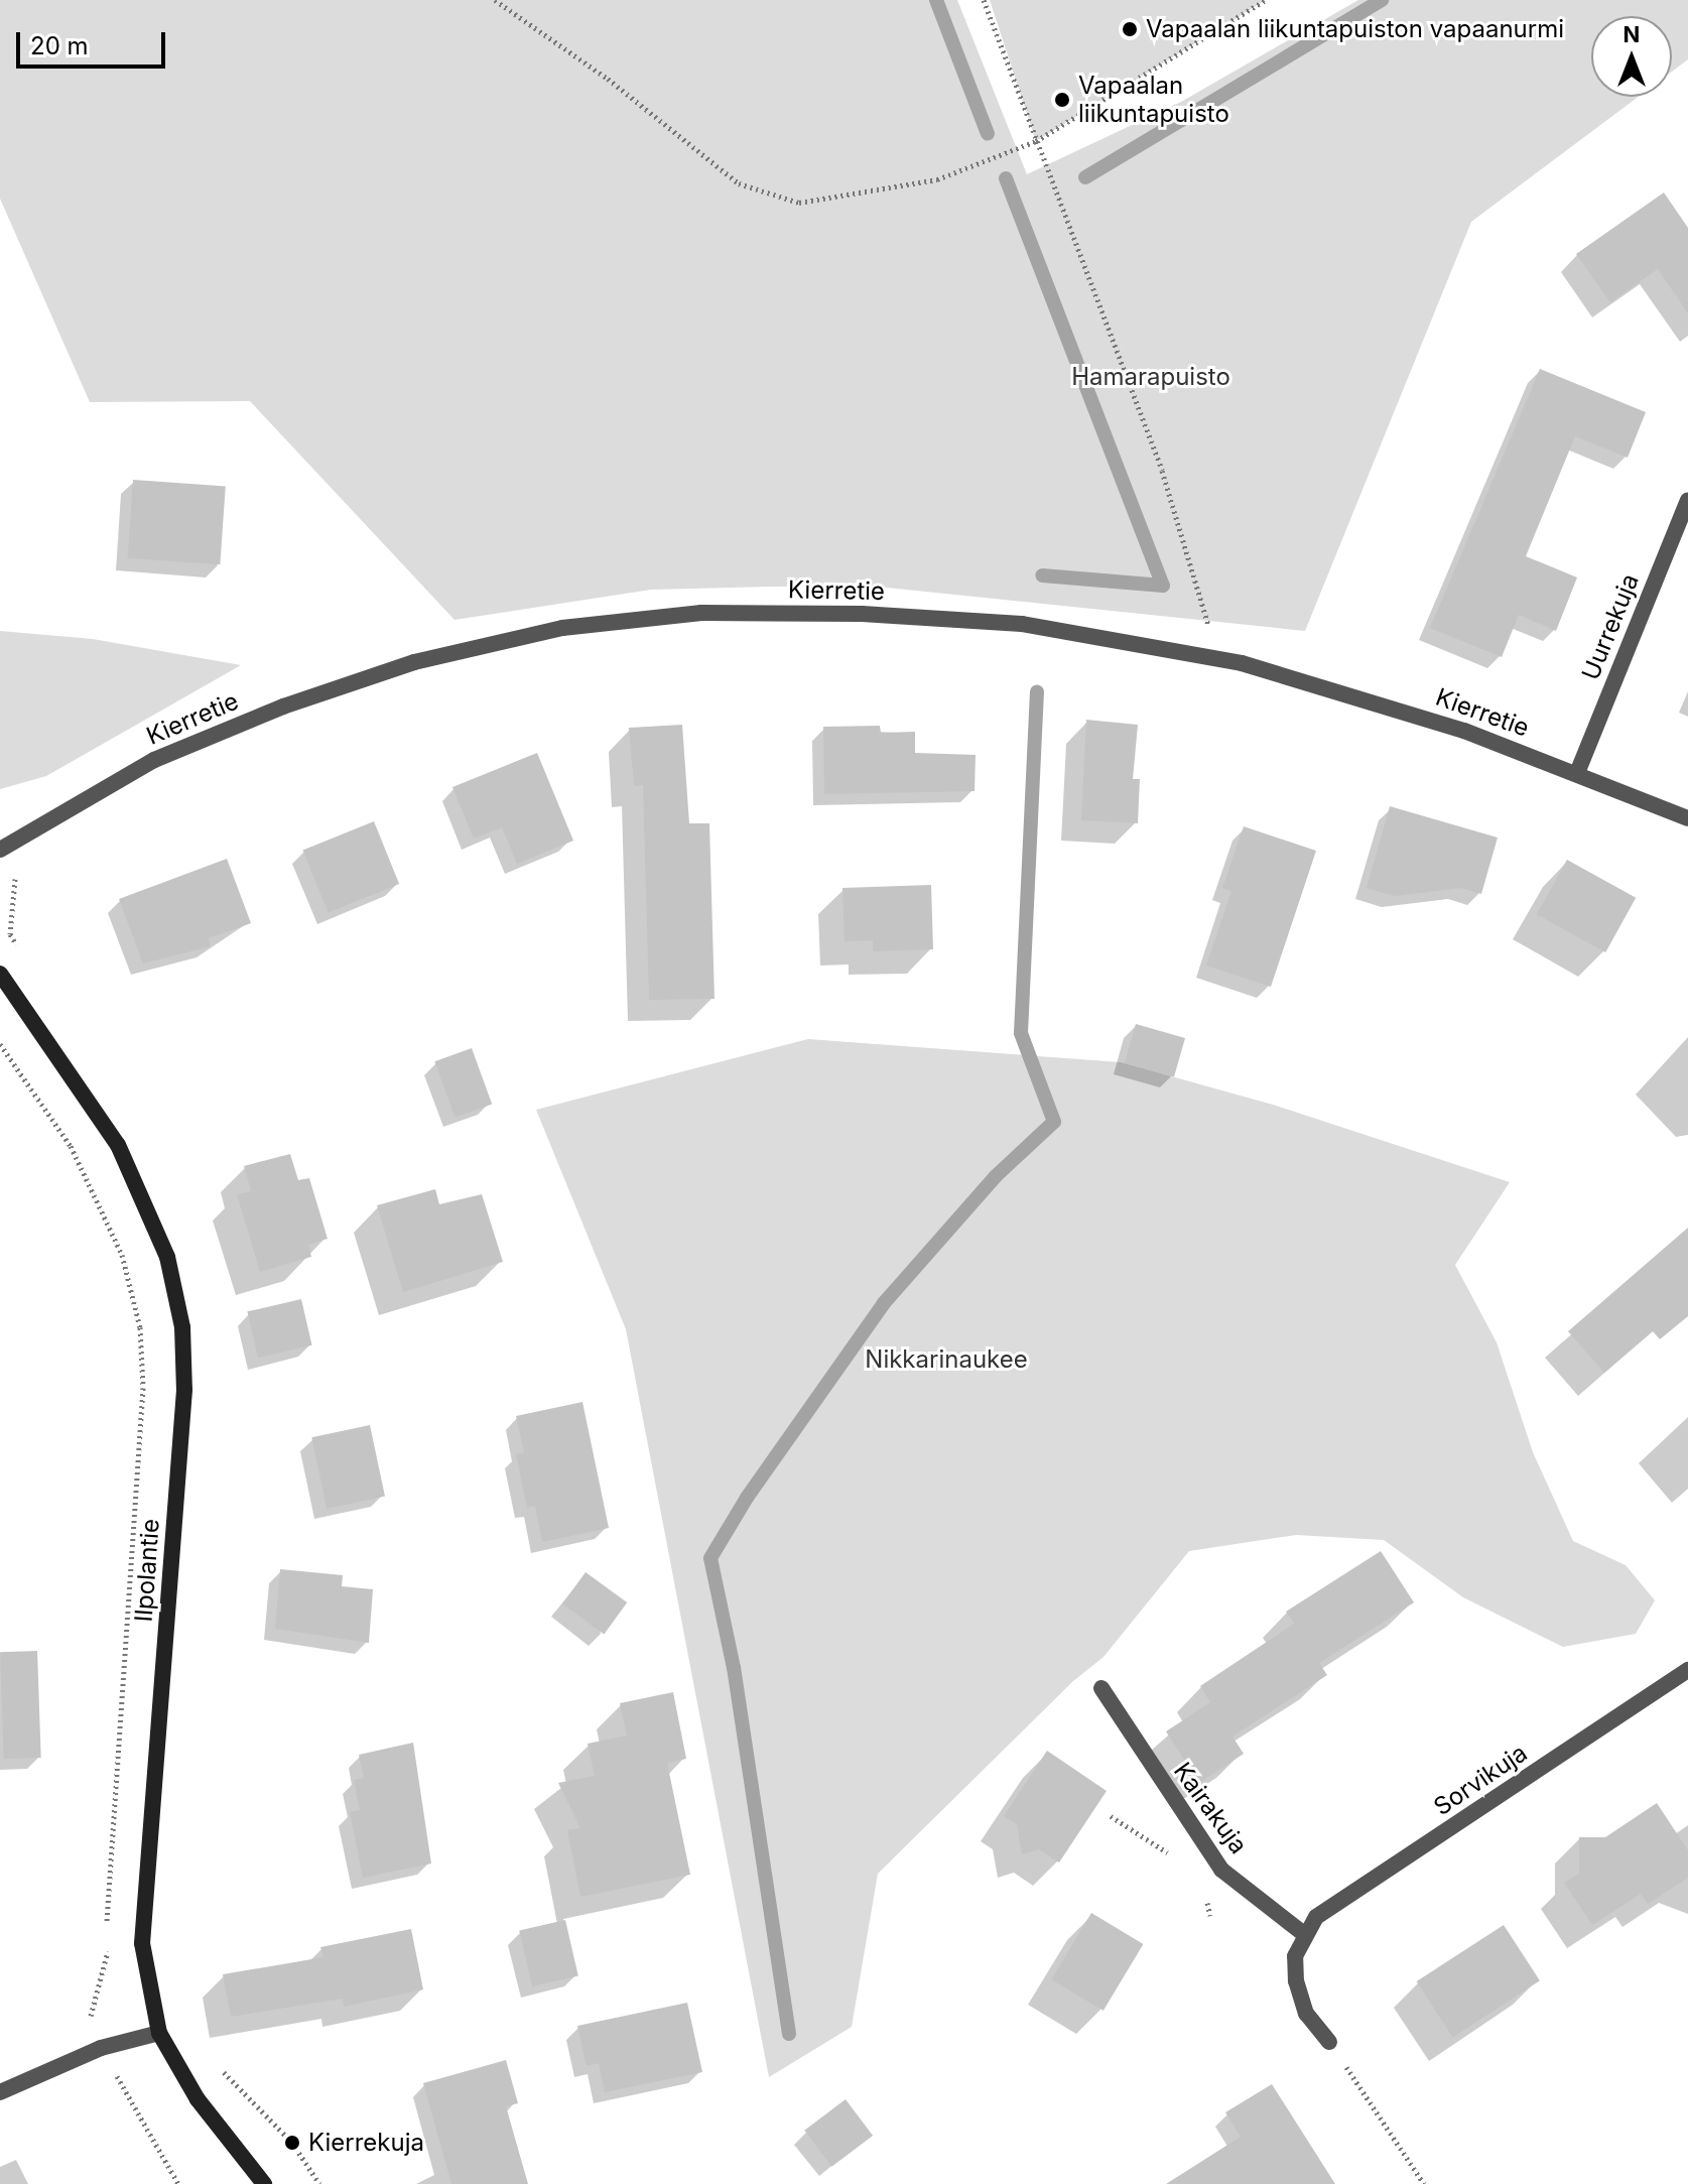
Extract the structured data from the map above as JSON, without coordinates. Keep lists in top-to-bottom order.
{
  "streets": {
    "street": [
      "Kierretie",
      "Uurrekuja",
      "Ilpolantie",
      "Sorvikuja",
      "Kairakuja"
    ]
  },
  "crossings": [
    ["Kierretie", "Uurrekuja"],
    ["Sorvikuja", "Kairakuja"]
  ],
  "parks": ["Hamarapuisto", "Nikkarinaukee"],
  "places": ["Vapaalan liikuntapuiston vapaanurmi", "Vapaalan liikuntapuisto", "Kierrekuja"],
  "scale_bar": "20 m",
  "north": "top"
}
